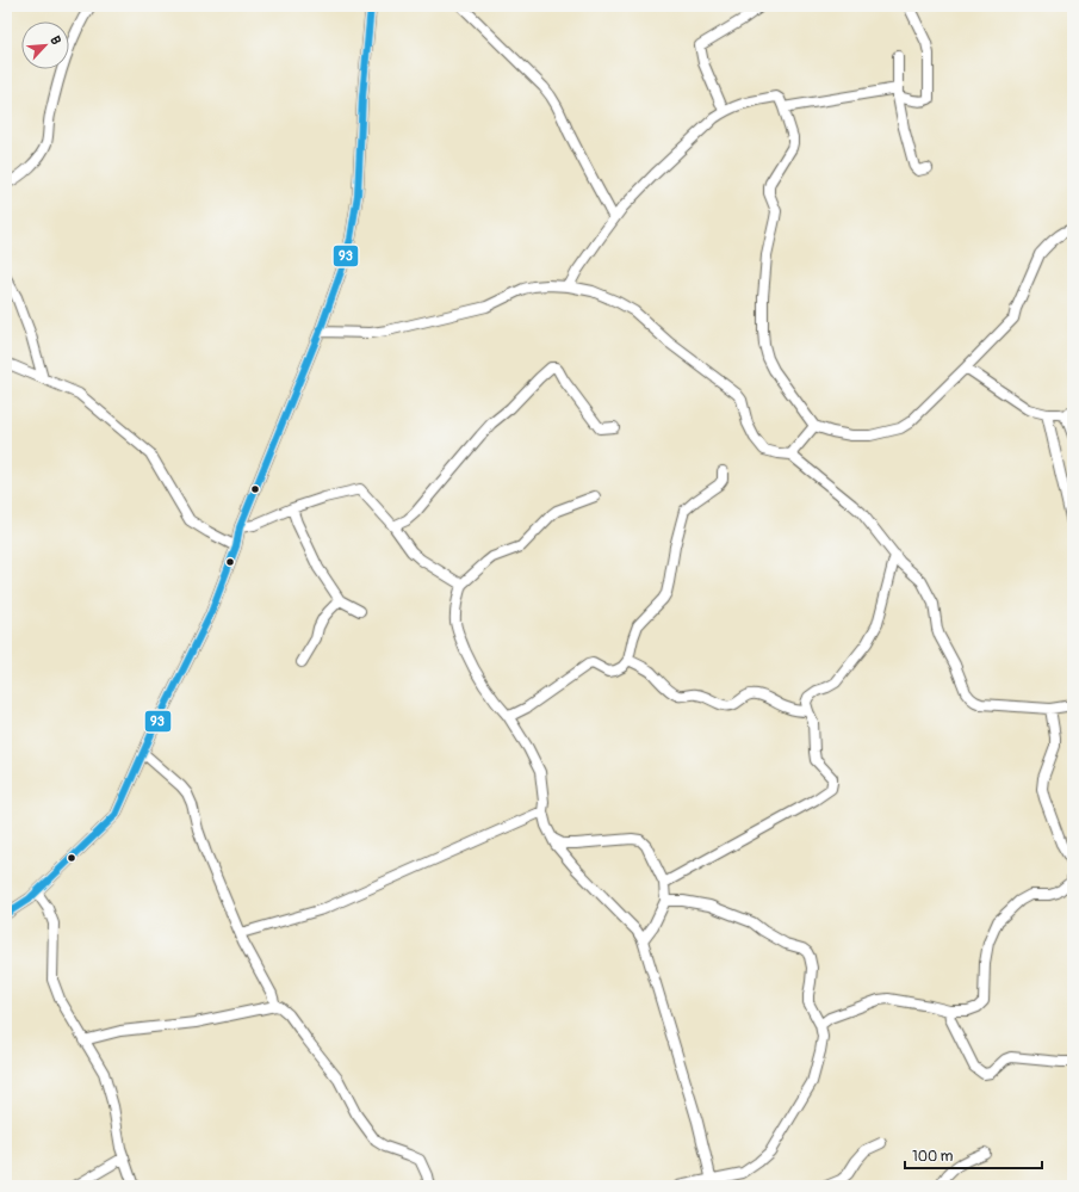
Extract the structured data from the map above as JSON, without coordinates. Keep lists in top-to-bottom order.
{
  "lines": ["transit line 93"],
  "scale_bar": "100 m",
  "north": "top right"
}
